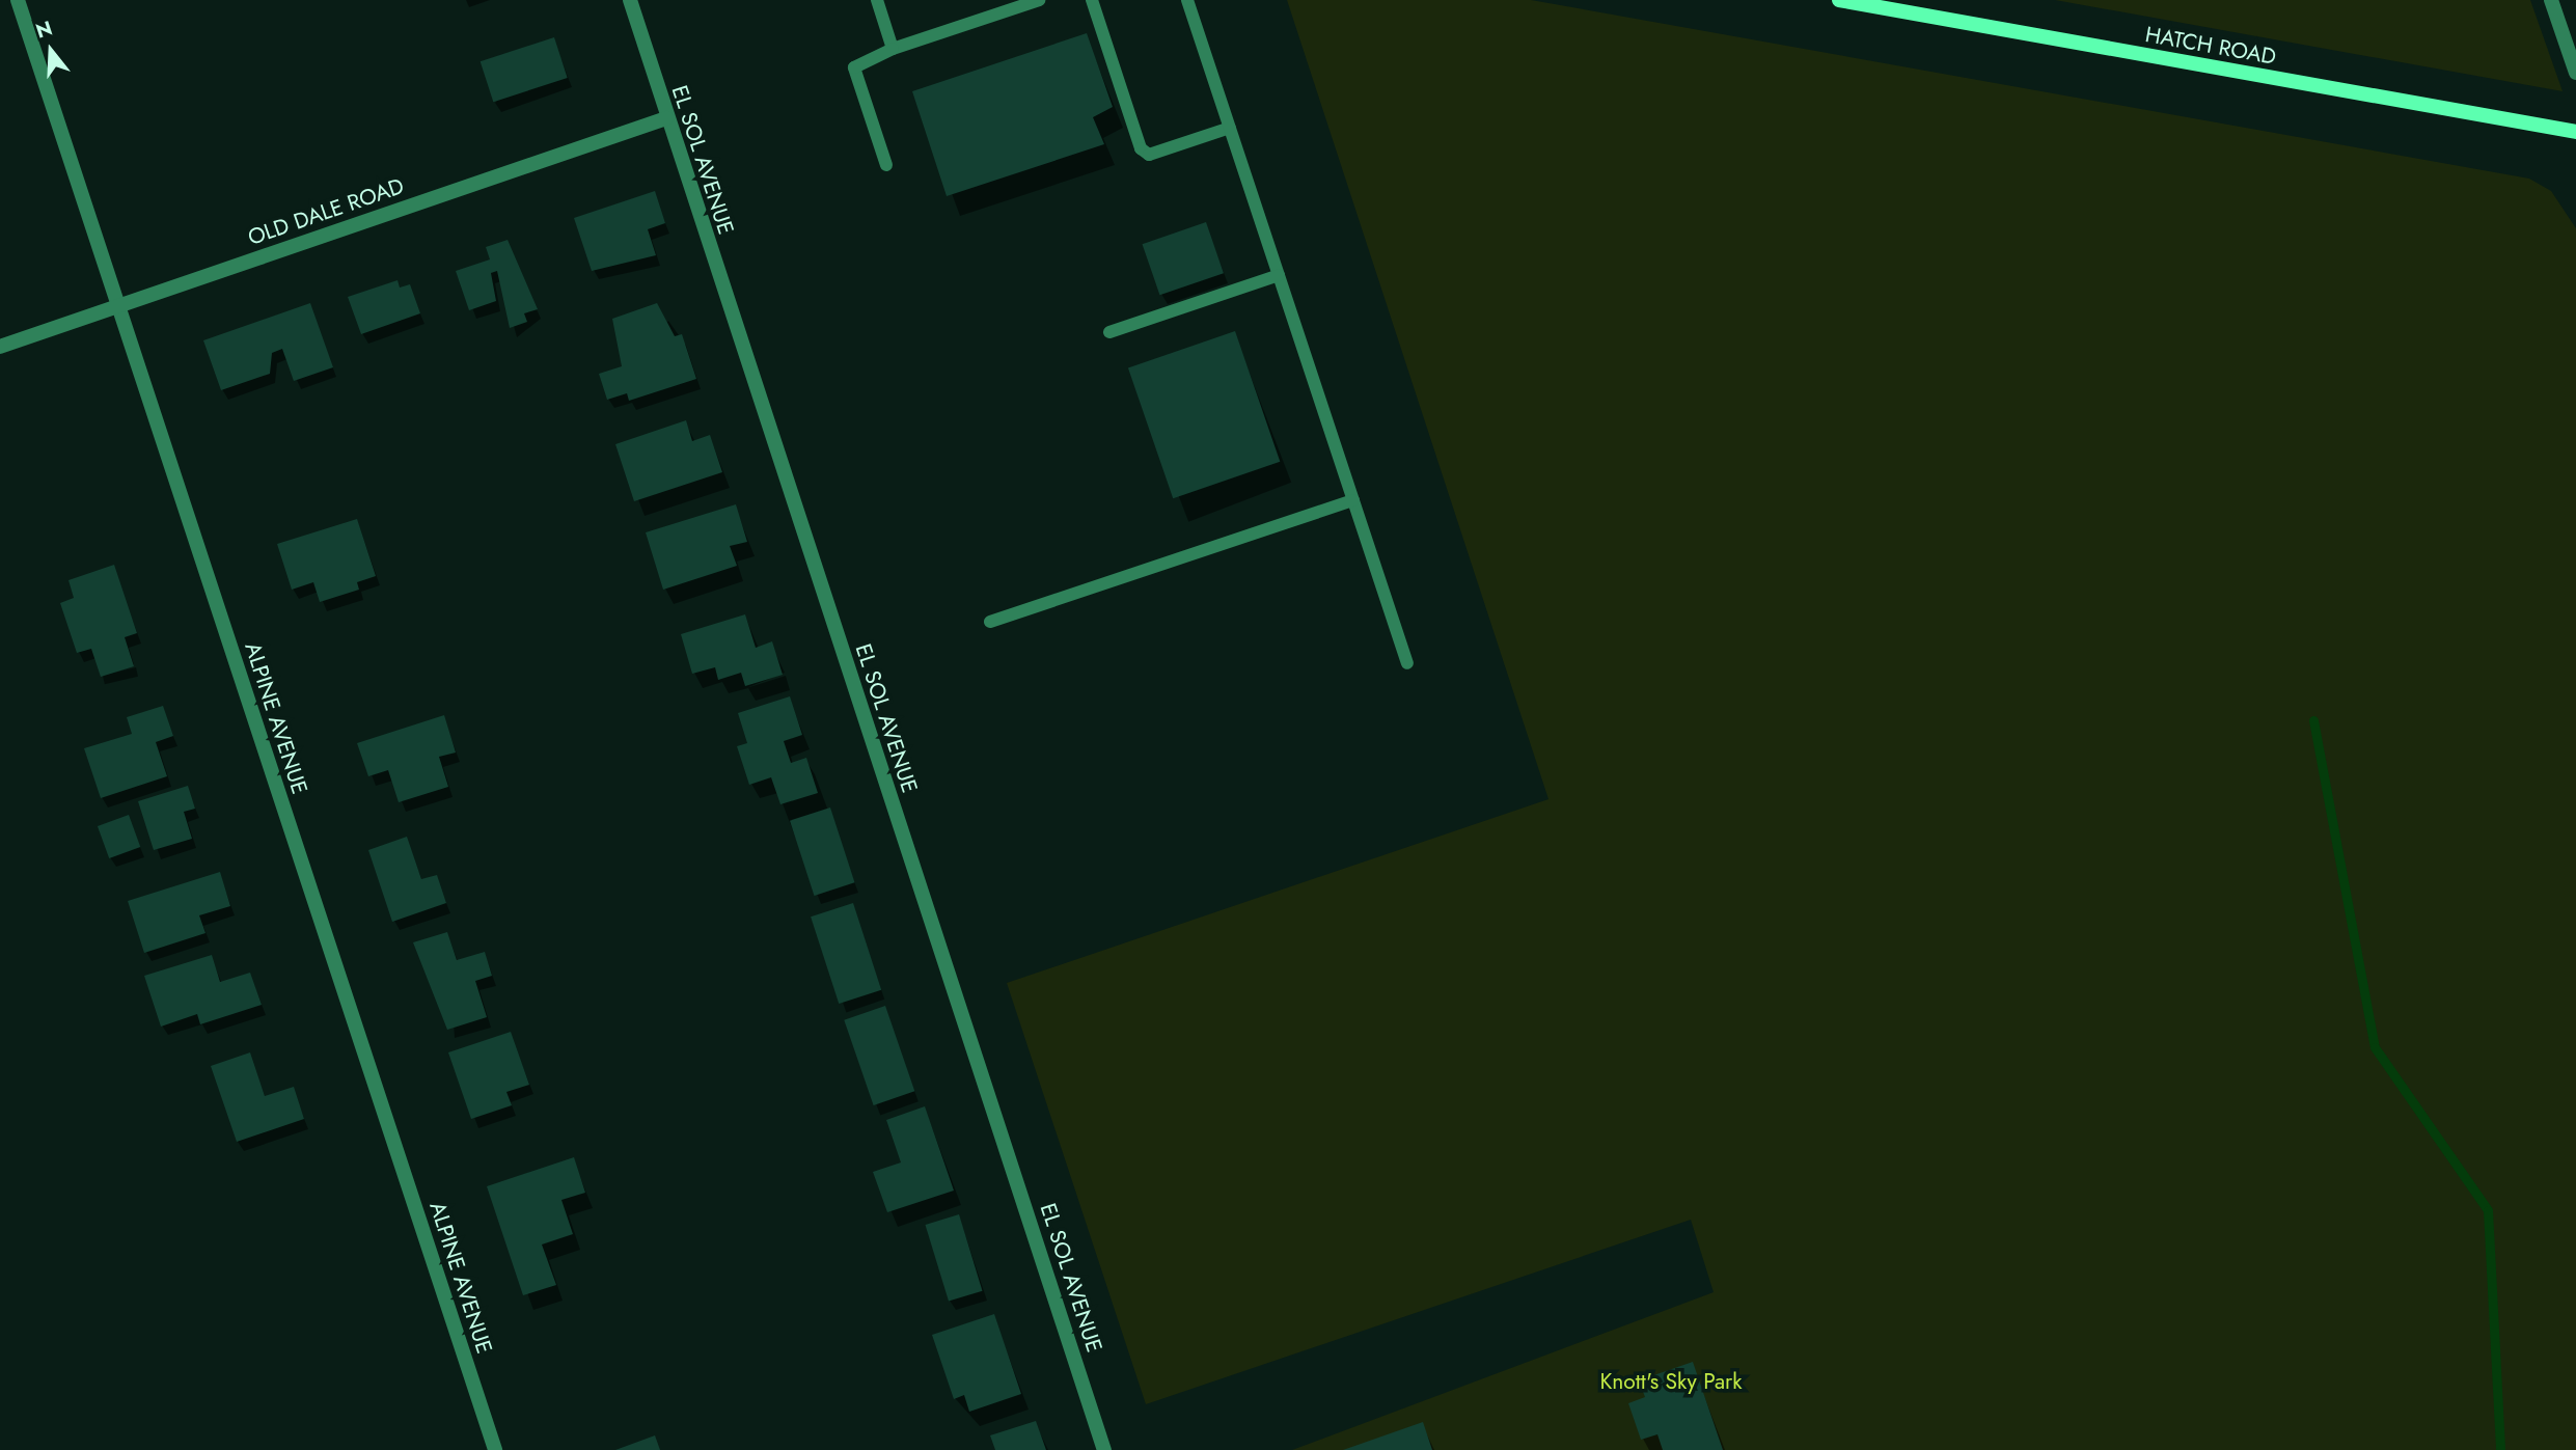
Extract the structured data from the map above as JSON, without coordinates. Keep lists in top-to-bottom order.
{
  "streets": {
    "street": [
      "HATCH ROAD",
      "EL SOL AVENUE",
      "OLD DALE ROAD",
      "ALPINE AVENUE"
    ]
  },
  "crossings": [
    ["EL SOL AVENUE", "OLD DALE ROAD"],
    ["OLD DALE ROAD", "ALPINE AVENUE"]
  ],
  "parks": ["Knott's Sky Park"],
  "north": "top"
}
